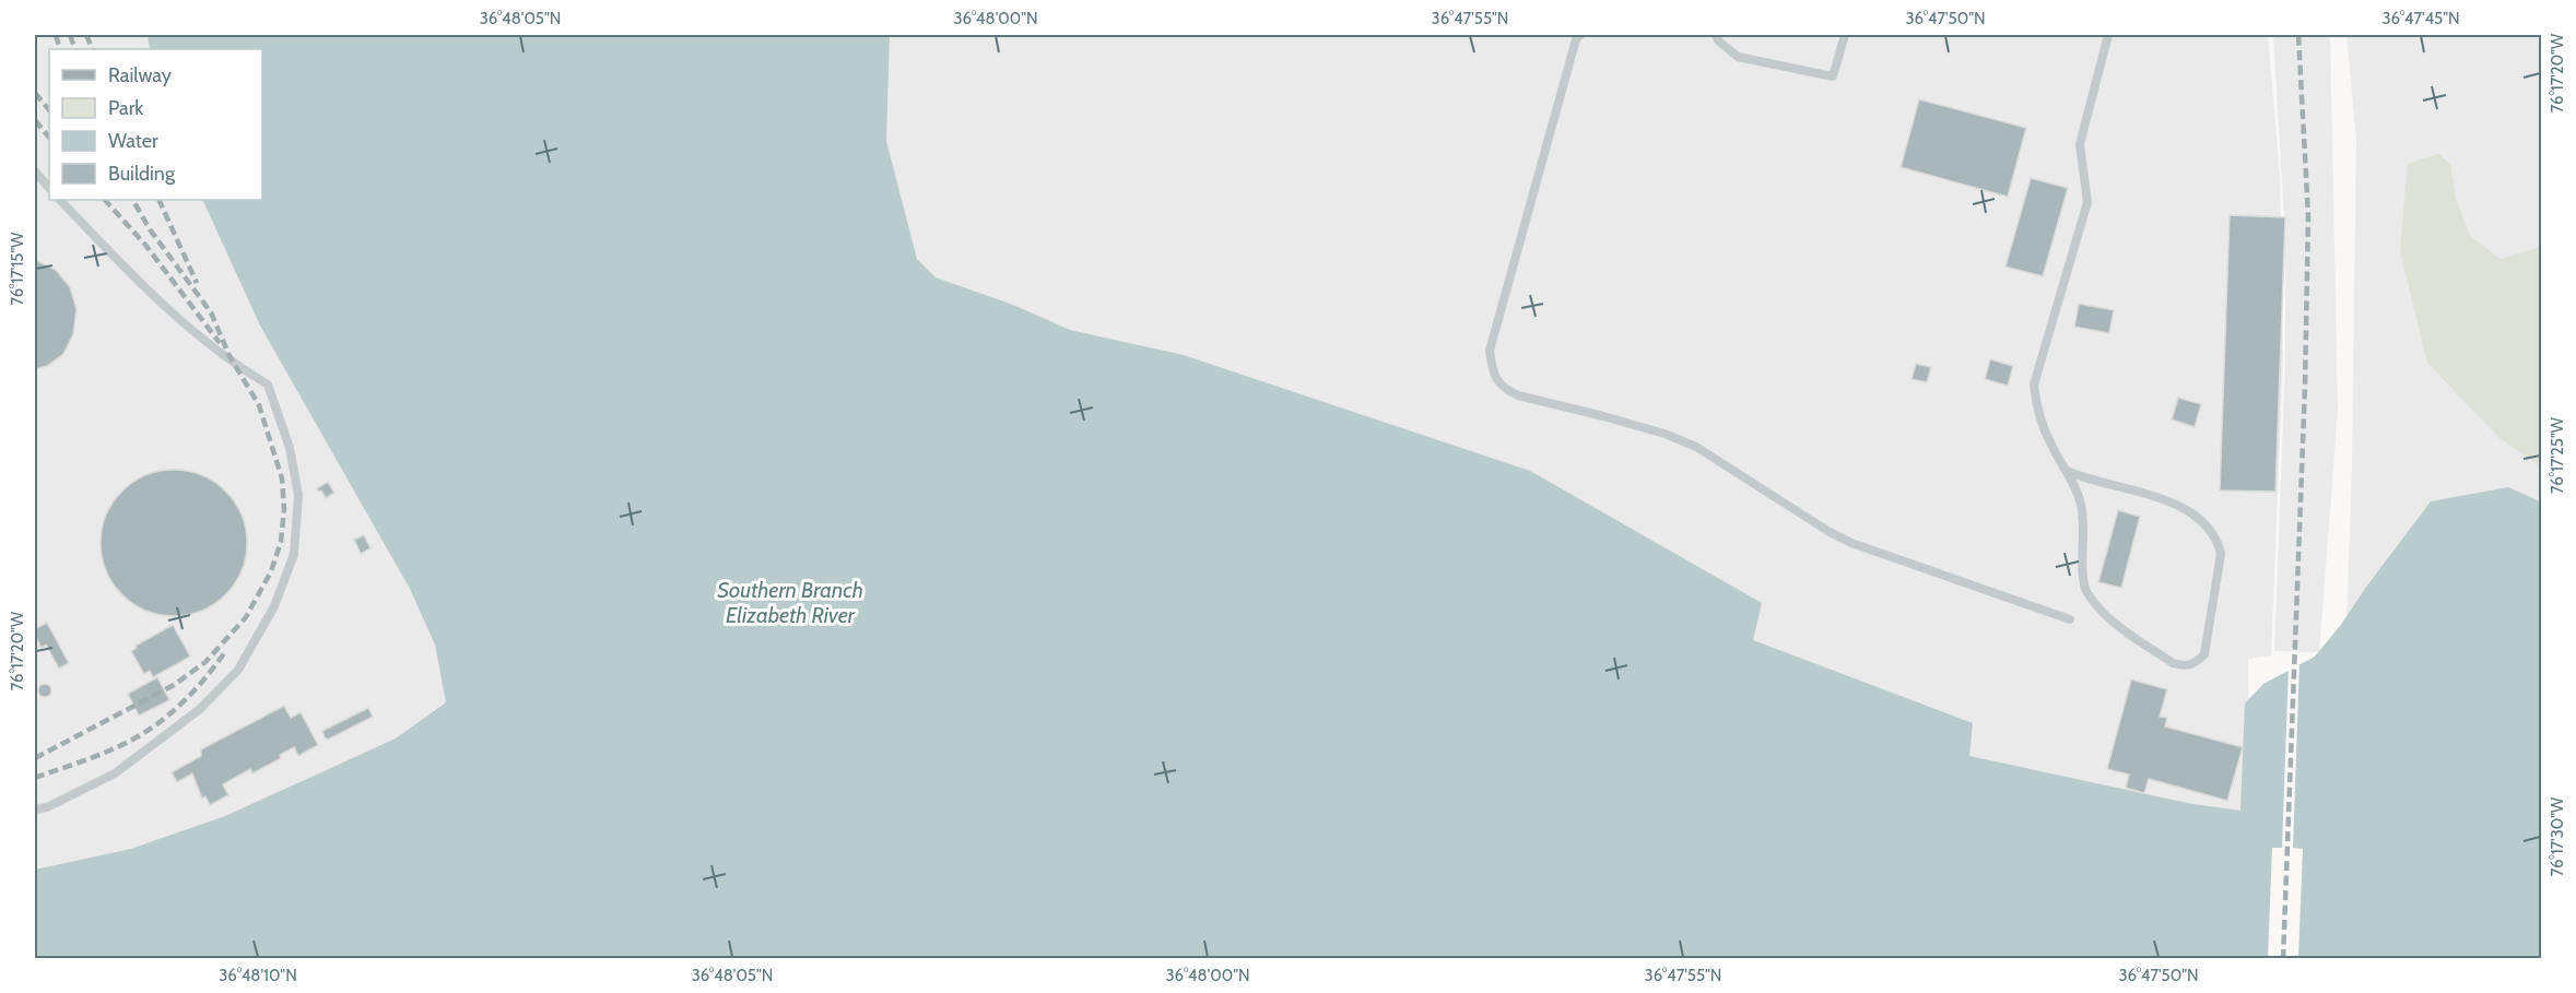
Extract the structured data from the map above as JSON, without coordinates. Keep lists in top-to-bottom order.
{
  "water": ["Southern Branch Elizabeth River"],
  "legend": [
    "Railway",
    "Park",
    "Water",
    "Building"
  ],
  "coordinates": [
    "36°48'05\"N",
    "36°48'00\"N",
    "36°47'55\"N",
    "36°47'50\"N",
    "36°47'45\"N",
    "76°17'20\"W",
    "76°17'15\"W",
    "76°17'25\"W",
    "76°17'30\"W",
    "36°48'10\"N"
  ]
}
